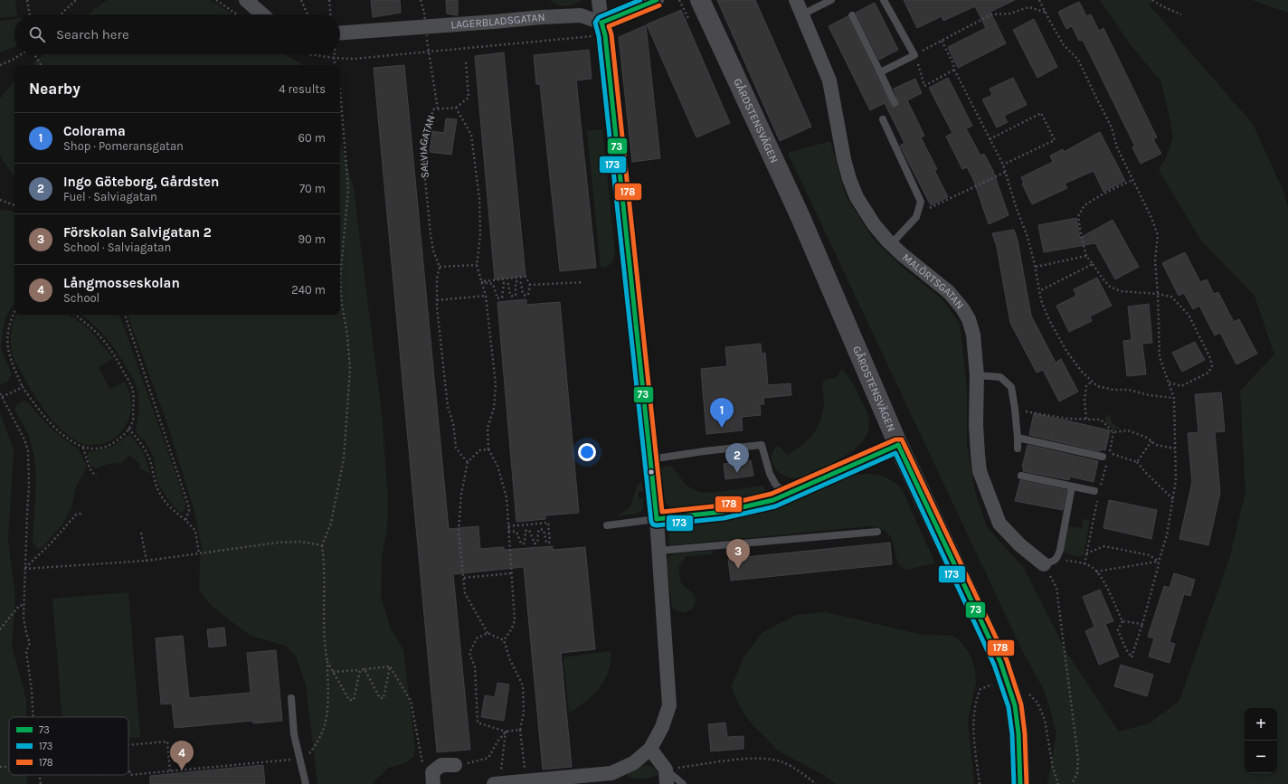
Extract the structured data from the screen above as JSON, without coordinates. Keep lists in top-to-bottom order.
{
  "streets": {
    "street": ["LAGERBLADSGATAN", "GÅRDSTENSVÄGEN", "MALÖRTSGATAN"],
    "path": ["SALVIAGATAN"]
  },
  "lines": ["transit line 73", "transit line 173", "transit line 178"],
  "legend": ["73", "173", "178"],
  "page": {
    "search": "Search here",
    "heading": ["Nearby", "4 results"],
    "list": [
      {
        "mark": "1",
        "name": "Colorama",
        "note": "Shop · Pomeransgatan",
        "value": "60 m"
      },
      {
        "mark": "2",
        "name": "Ingo Göteborg, Gårdsten",
        "note": "Fuel · Salviagatan",
        "value": "70 m"
      },
      {
        "mark": "3",
        "name": "Förskolan Salvigatan 2",
        "note": "School · Salviagatan",
        "value": "90 m"
      },
      {
        "mark": "4",
        "name": "Långmosseskolan",
        "note": "School",
        "value": "240 m"
      }
    ],
    "pins": [
      "1",
      "2",
      "3",
      "4"
    ],
    "map_buttons": ["+", "−"]
  }
}
